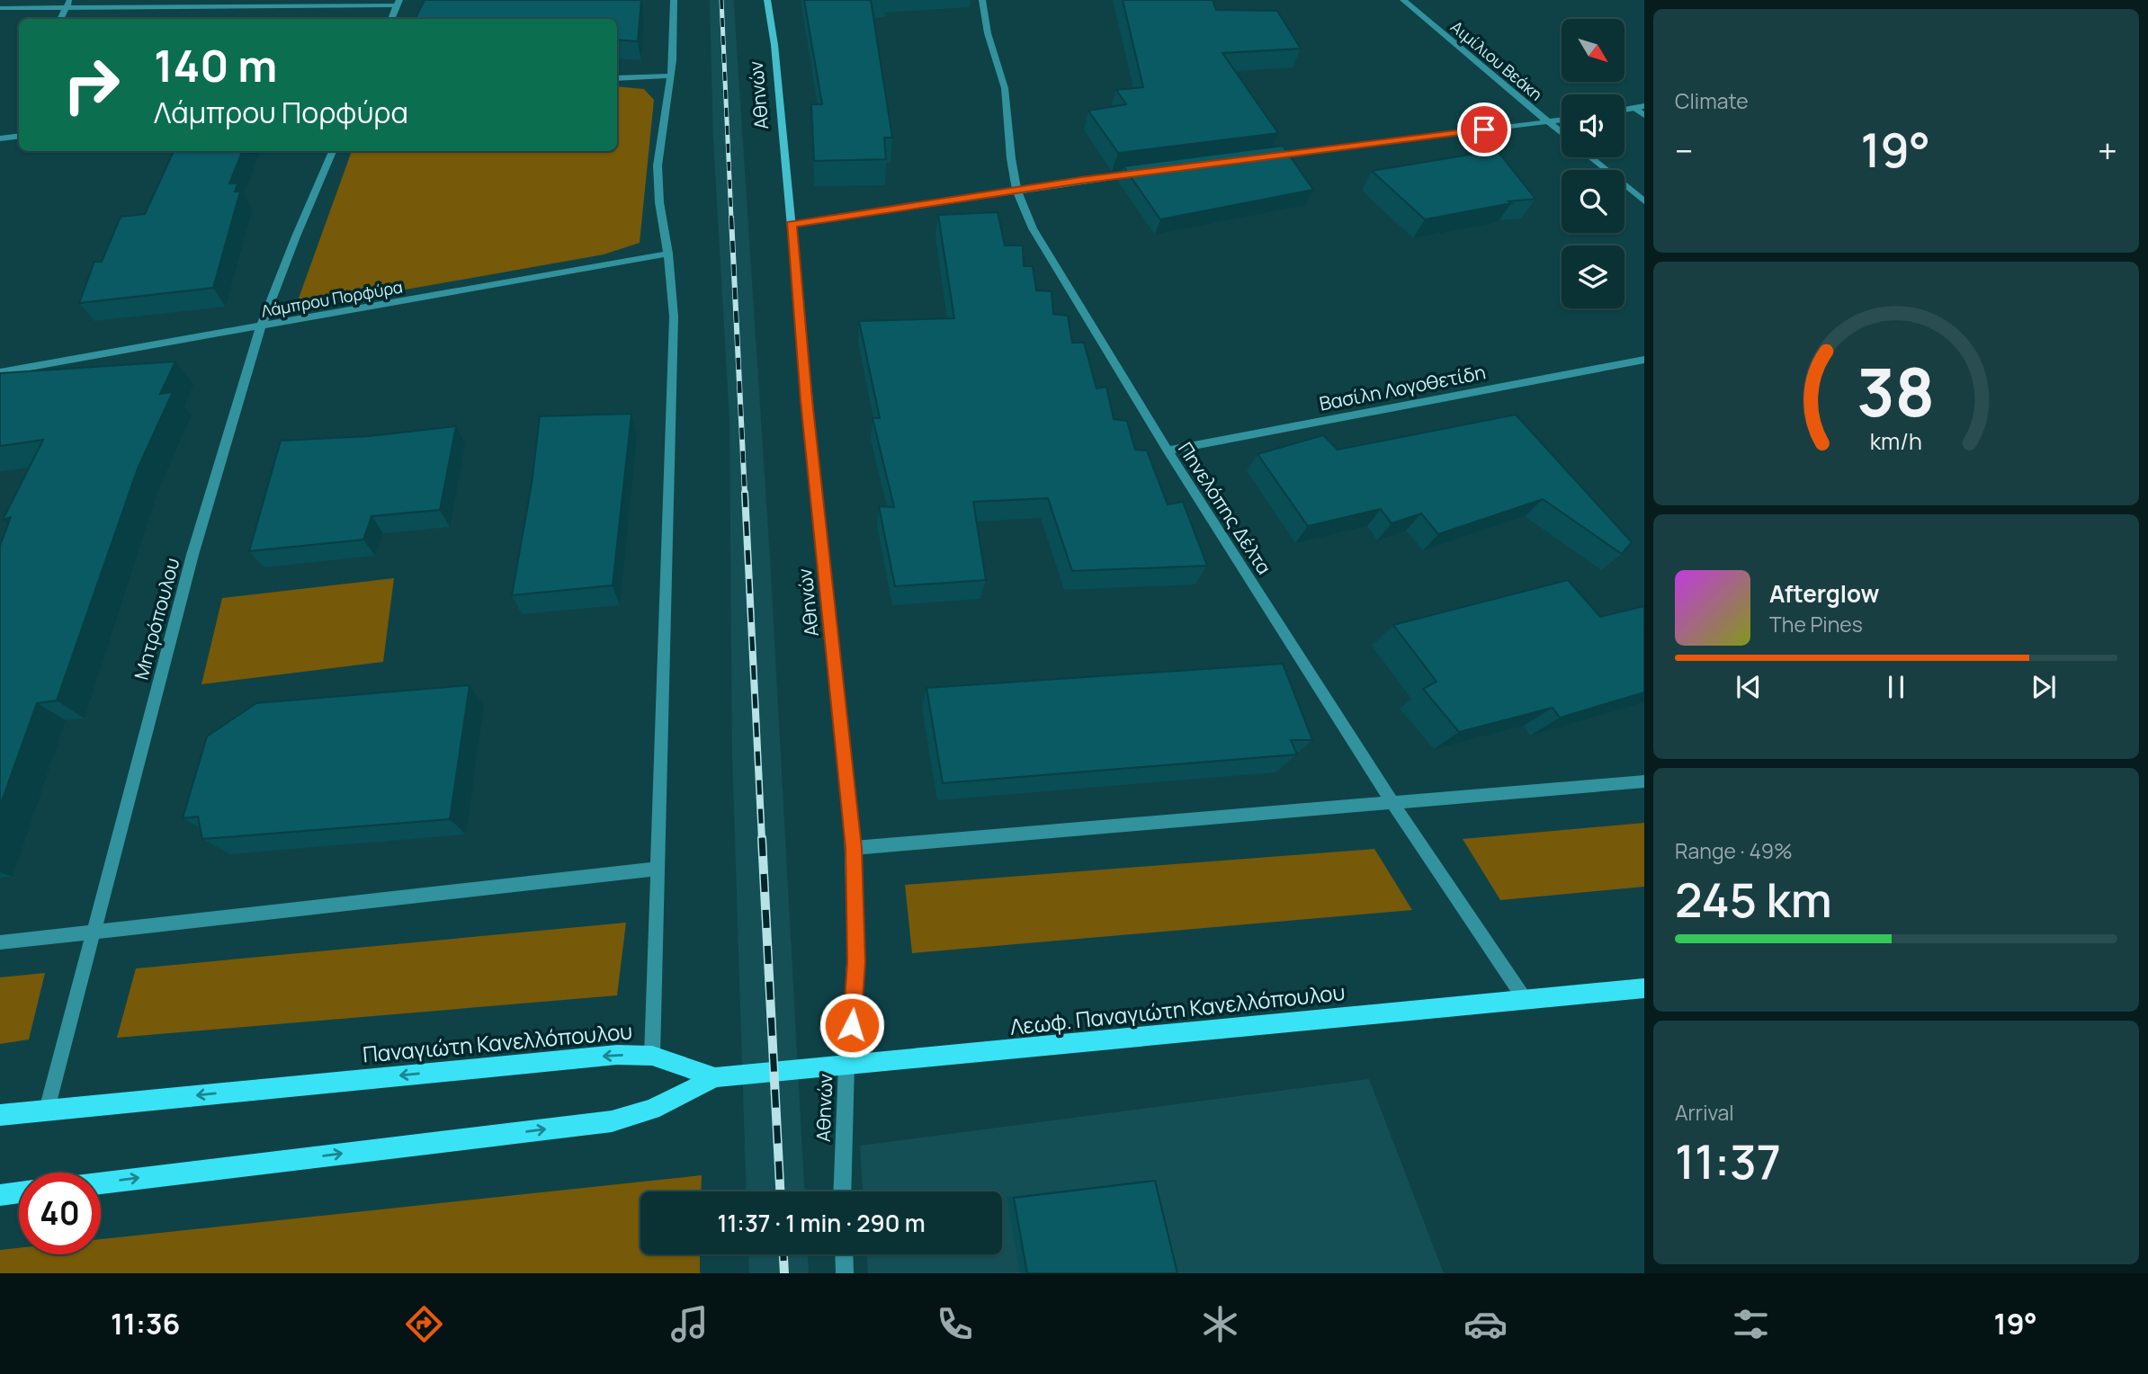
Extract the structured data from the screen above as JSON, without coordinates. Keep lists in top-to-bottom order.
{
  "streets": {
    "main road": ["Λεωφ. Παναγιώτη Κανελλόπουλου", "Παναγιώτη Κανελλόπουλου"],
    "street": [
      "Αιμίλιου Βεάκη",
      "Αθηνών",
      "Λάμπρου Πορφύρα",
      "Βασίλη Λογοθετίδη",
      "Πηνελόπης Δέλτα",
      "Μητρόπουλου"
    ]
  },
  "crossings": [
    ["Αθηνών", "Λεωφ. Παναγιώτη Κανελλόπουλου"],
    ["Λάμπρου Πορφύρα", "Μητρόπουλου"],
    ["Βασίλη Λογοθετίδη", "Πηνελόπης Δέλτα"],
    ["Πηνελόπης Δέλτα", "Λεωφ. Παναγιώτη Κανελλόπουλου"],
    ["Μητρόπουλου", "Παναγιώτη Κανελλόπουλου"],
    ["Λεωφ. Παναγιώτη Κανελλόπουλου", "Παναγιώτη Κανελλόπουλου"]
  ],
  "north": "bottom right",
  "page": {
    "tile": [
      "Climate",
      ["Range · 49%", "245 km"],
      ["Arrival", "11:37"]
    ],
    "turn": ["140 m", "Λάμπρου Πορφύρα"],
    "heat": ["−", "19°", "+"],
    "song": ["Afterglow", "The Pines"],
    "limit": "40",
    "trip": "11:37 · 1 min · 290 m",
    "tabs": ["11:36", "19°"],
    "gauge": ["38", "km/h"]
  }
}
